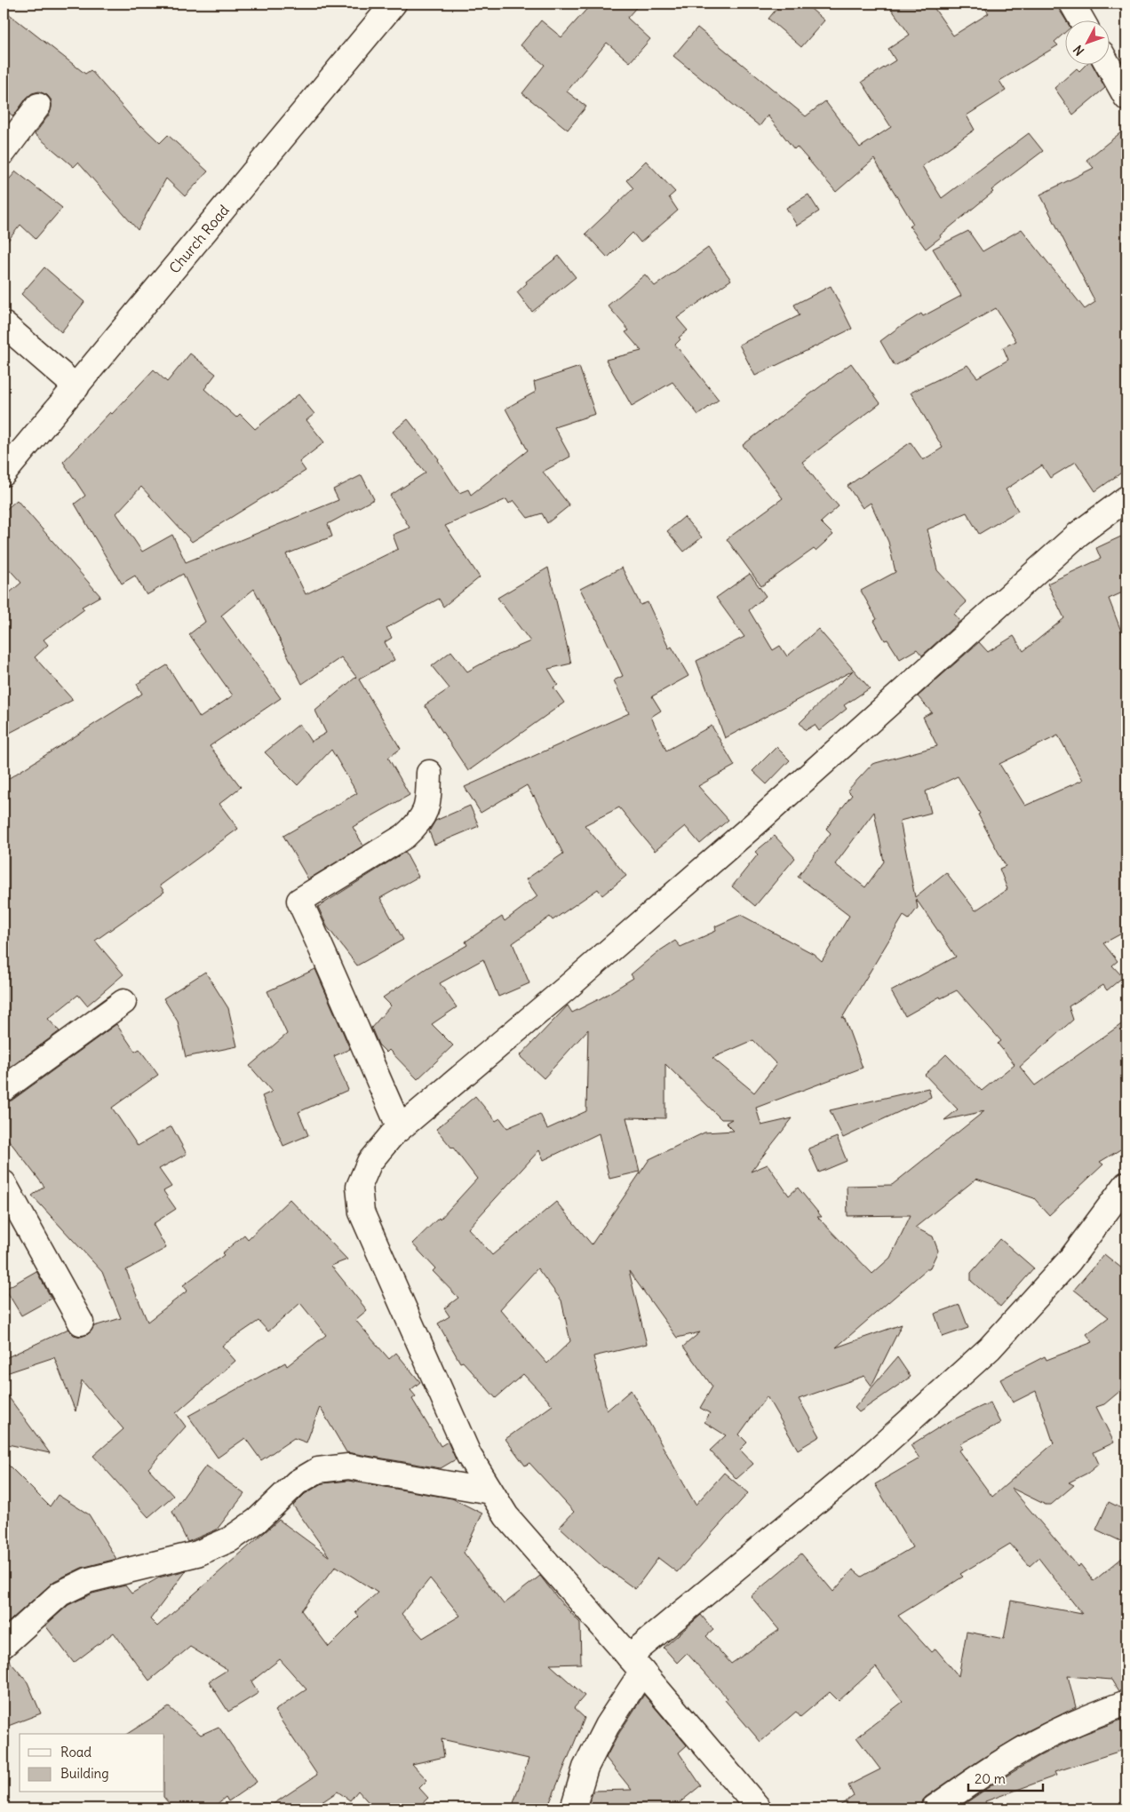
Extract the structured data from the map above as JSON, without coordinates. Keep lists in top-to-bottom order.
{
  "streets": {
    "street": ["Church Road"]
  },
  "legend": ["Road", "Building"],
  "scale_bar": "20 m",
  "north": "bottom left"
}
